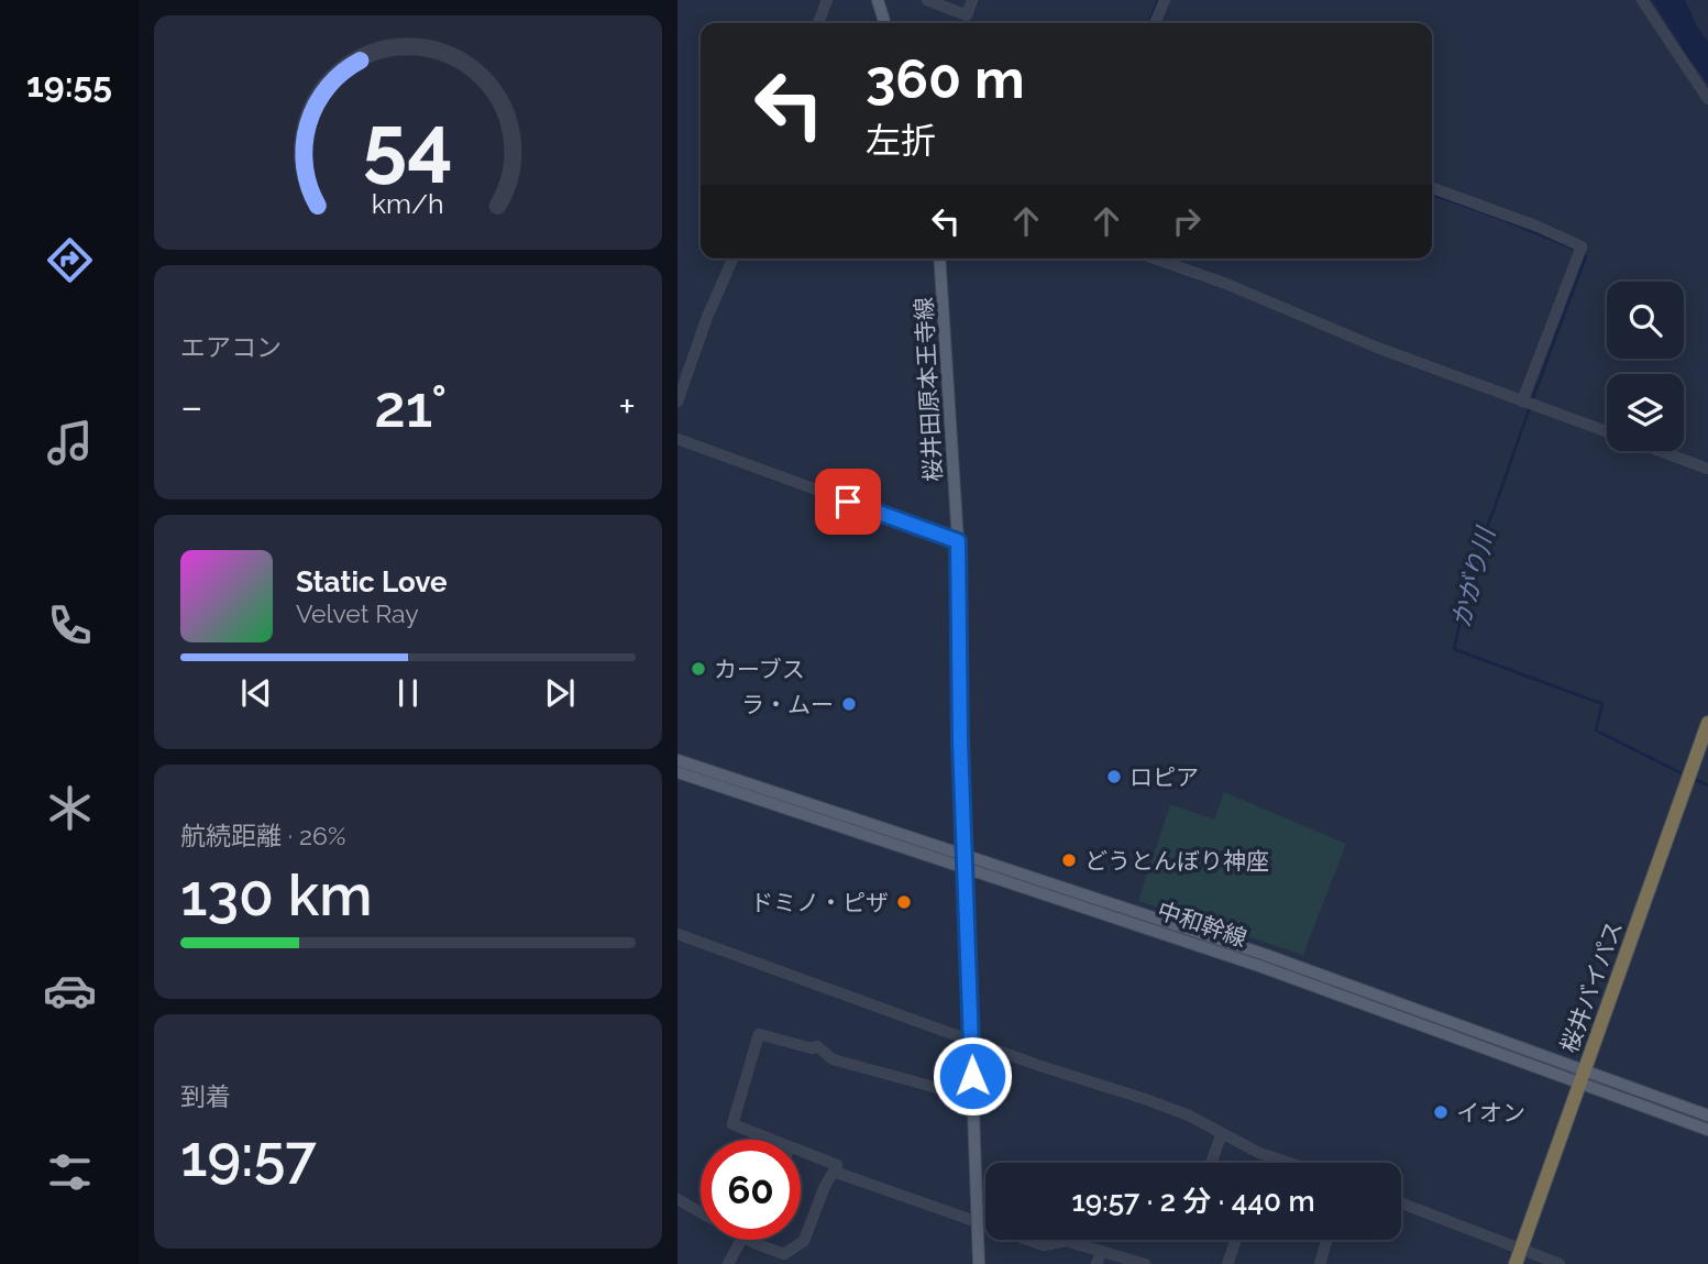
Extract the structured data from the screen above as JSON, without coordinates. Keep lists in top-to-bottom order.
{
  "streets": {
    "highway": ["桜井バイパス"],
    "main road": ["桜井田原本王寺線", "中和幹線"]
  },
  "crossings": [
    ["桜井田原本王寺線", "中和幹線"],
    ["中和幹線", "桜井バイパス"]
  ],
  "water": ["かがり川"],
  "places": [
    "カーブス",
    "ラ・ムー",
    "ロピア",
    "どうとんぼり神座",
    "ドミノ・ピザ",
    "イオン"
  ],
  "page": {
    "tabs": "19:55",
    "turn": ["360 m", "左折"],
    "tile": [
      "エアコン",
      ["航続距離 · 26%", "130 km"],
      ["到着", "19:57"]
    ],
    "heat": ["−", "21°", "+"],
    "song": ["Static Love", "Velvet Ray"],
    "limit": "60",
    "trip": "19:57 · 2 分 · 440 m",
    "gauge": ["54", "km/h"]
  }
}
